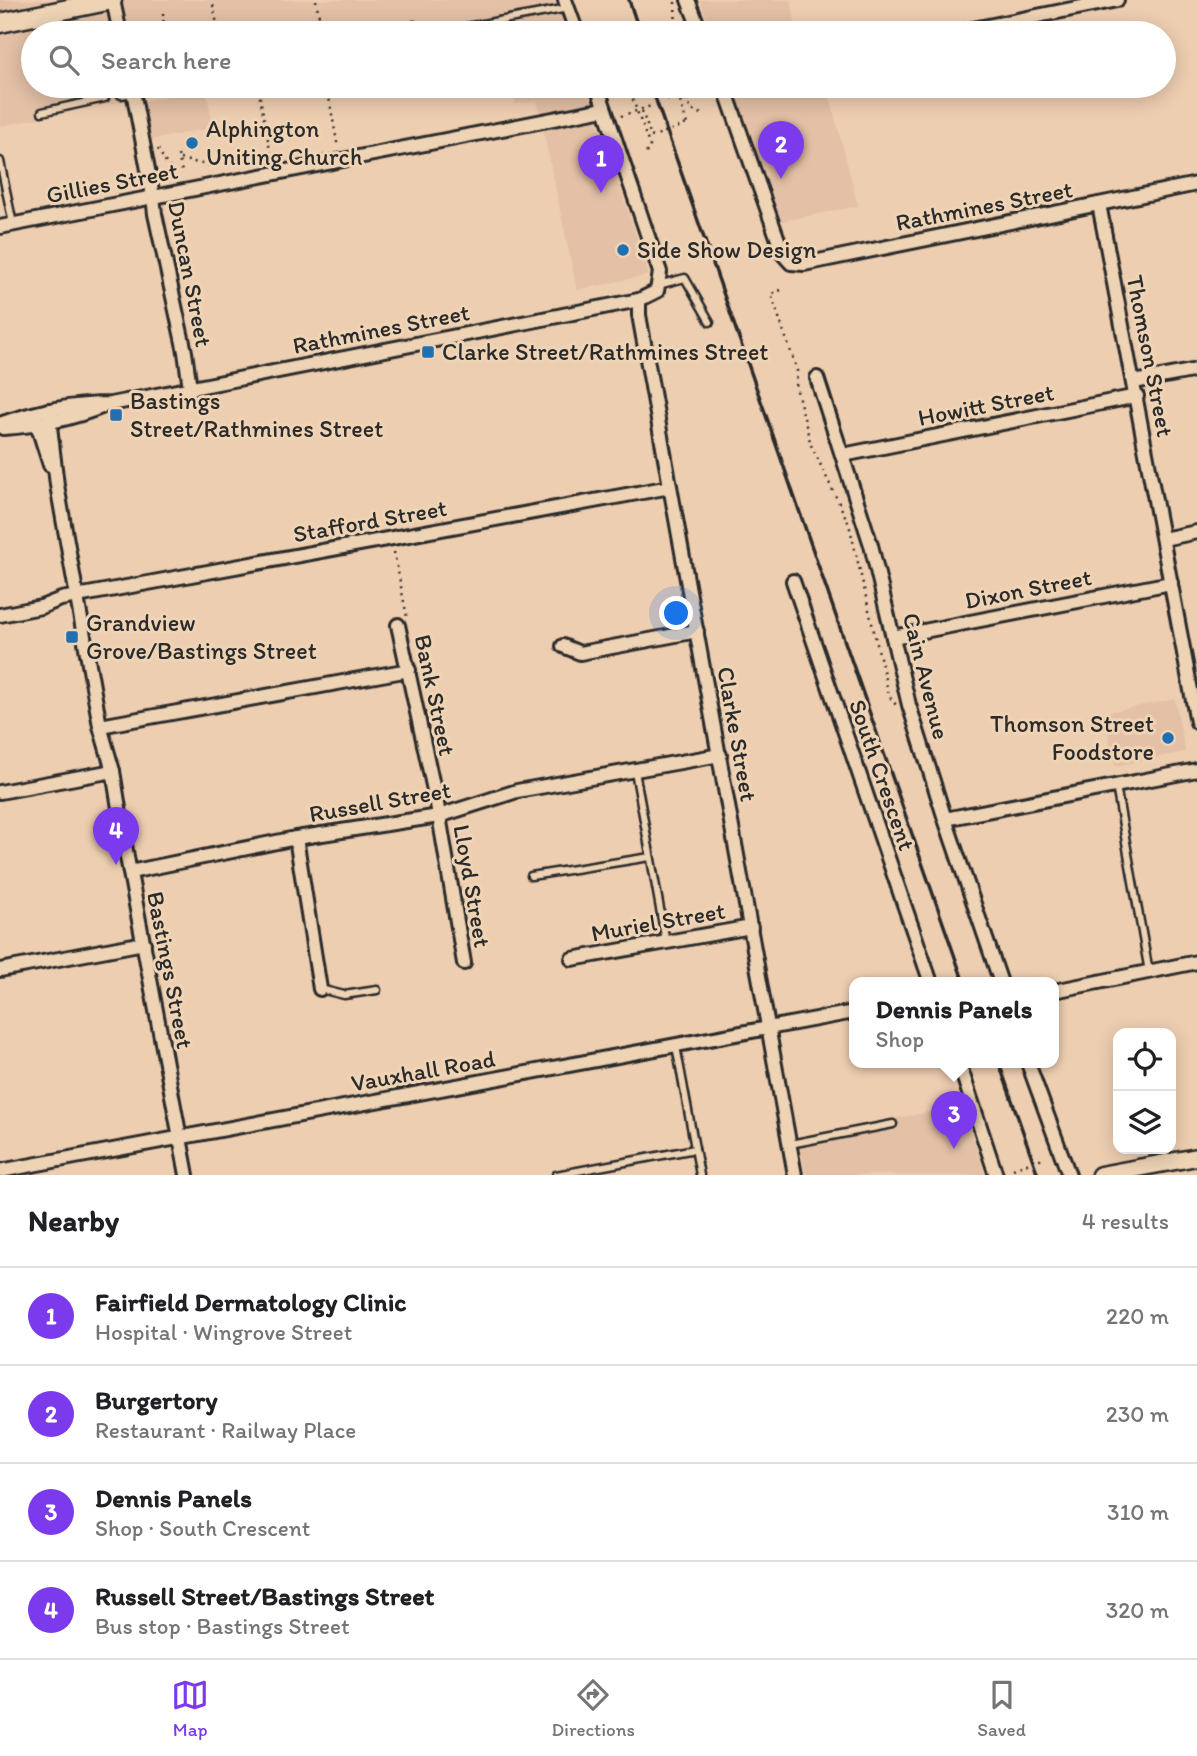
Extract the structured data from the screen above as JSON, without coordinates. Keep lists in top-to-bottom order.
{
  "streets": {
    "street": [
      "Gillies Street",
      "Rathmines Street",
      "Duncan Street",
      "Thomson Street",
      "Howitt Street",
      "Stafford Street",
      "Dixon Street",
      "Cain Avenue",
      "Bank Street",
      "Clarke Street",
      "South Crescent",
      "Russell Street",
      "Lloyd Street",
      "Muriel Street",
      "Bastings Street",
      "Vauxhall Road"
    ]
  },
  "crossings": [
    ["Gillies Street", "Duncan Street"],
    ["Rathmines Street", "Duncan Street"],
    ["Rathmines Street", "Thomson Street"],
    ["Rathmines Street", "Clarke Street"],
    ["Rathmines Street", "Bastings Street"],
    ["Thomson Street", "Howitt Street"],
    ["Thomson Street", "Dixon Street"],
    ["Howitt Street", "Cain Avenue"],
    ["Stafford Street", "Clarke Street"],
    ["Stafford Street", "Bastings Street"],
    ["Dixon Street", "Cain Avenue"],
    ["Bank Street", "Russell Street"],
    ["Bank Street", "Lloyd Street"],
    ["Clarke Street", "Russell Street"],
    ["Clarke Street", "Muriel Street"],
    ["Clarke Street", "Vauxhall Road"],
    ["Russell Street", "Lloyd Street"],
    ["Russell Street", "Bastings Street"],
    ["Bastings Street", "Vauxhall Road"]
  ],
  "places": {
    "other": ["Alphington Uniting Church", "Side Show Design", "Thomson Street Foodstore"],
    "transit": ["Clarke Street/Rathmines Street", "Bastings Street/Rathmines Street", "Grandview Grove/Bastings Street"]
  },
  "page": {
    "search": "Search here",
    "pins": [
      "2",
      "1",
      "4",
      "3"
    ],
    "popup": ["Dennis Panels", "Shop"],
    "heading": ["Nearby", "4 results"],
    "list": [
      {
        "mark": "1",
        "name": "Fairfield Dermatology Clinic",
        "note": "Hospital · Wingrove Street",
        "value": "220 m"
      },
      {
        "mark": "2",
        "name": "Burgertory",
        "note": "Restaurant · Railway Place",
        "value": "230 m"
      },
      {
        "mark": "3",
        "name": "Dennis Panels",
        "note": "Shop · South Crescent",
        "value": "310 m"
      },
      {
        "mark": "4",
        "name": "Russell Street/Bastings Street",
        "note": "Bus stop · Bastings Street",
        "value": "320 m"
      }
    ],
    "nav": ["Map", "Directions", "Saved"]
  }
}
